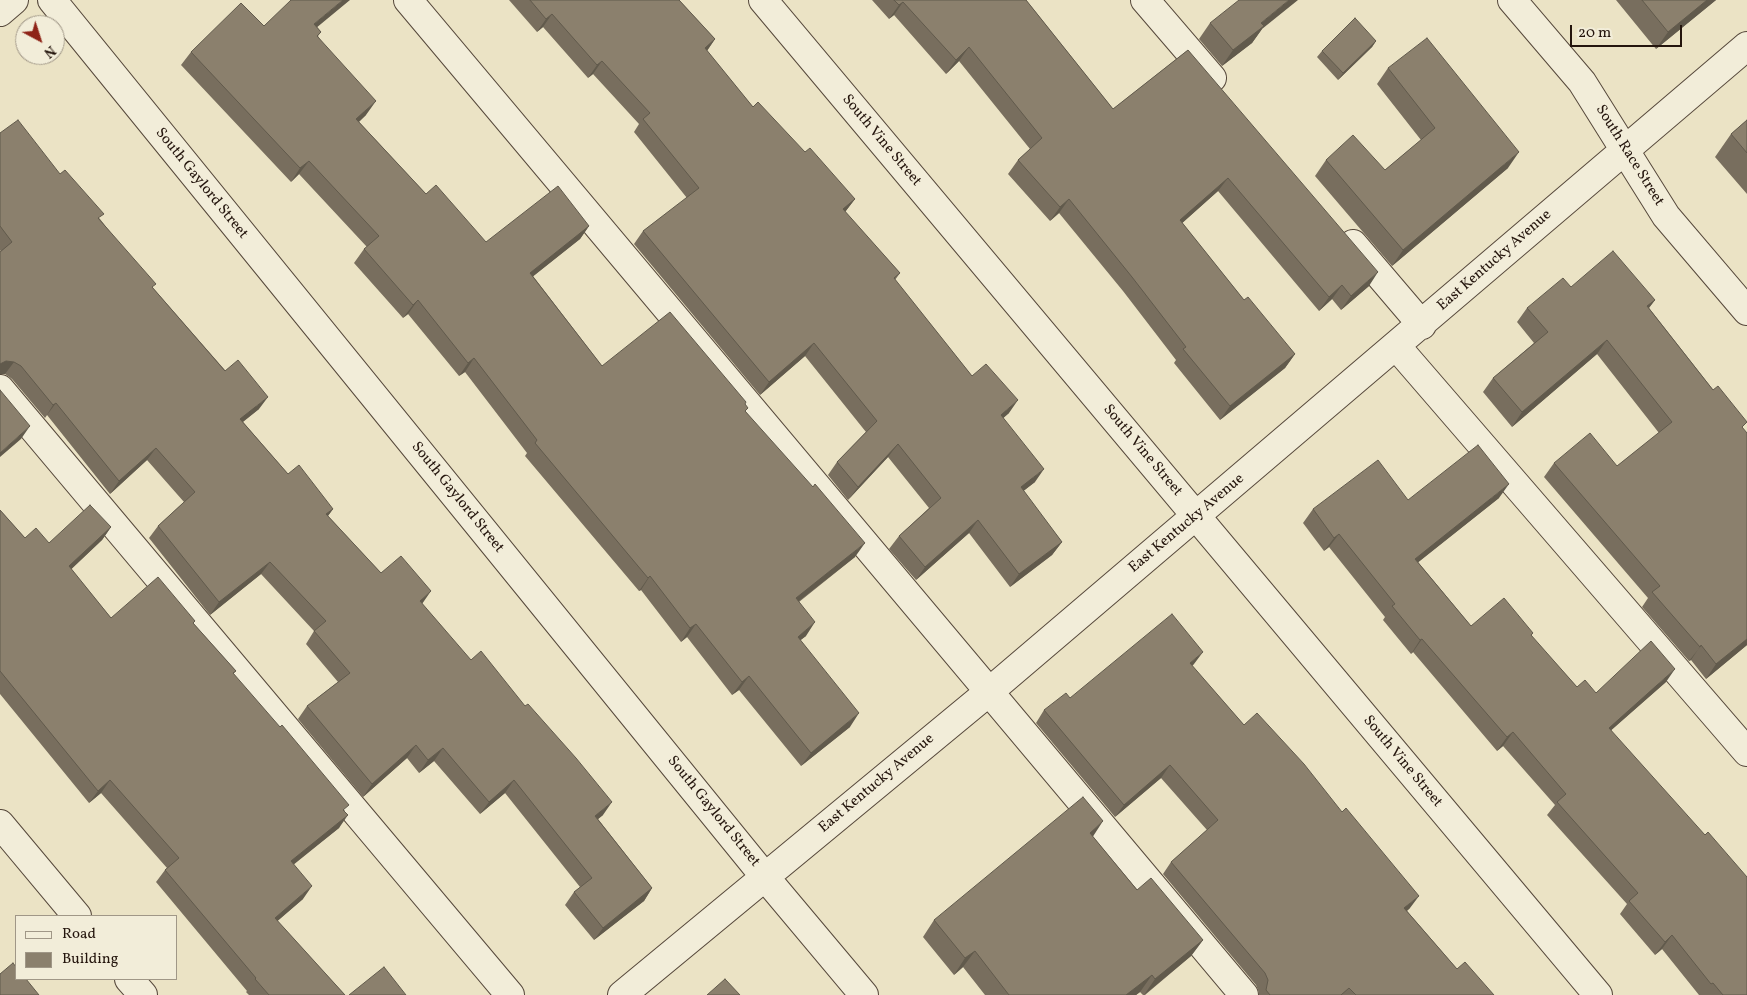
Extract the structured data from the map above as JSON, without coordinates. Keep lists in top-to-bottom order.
{
  "streets": {
    "street": [
      "South Vine Street",
      "South Race Street",
      "South Gaylord Street",
      "East Kentucky Avenue"
    ]
  },
  "crossings": [
    ["South Vine Street", "East Kentucky Avenue"],
    ["South Race Street", "East Kentucky Avenue"],
    ["South Gaylord Street", "East Kentucky Avenue"]
  ],
  "legend": ["Road", "Building"],
  "scale_bar": "20 m",
  "north": "bottom right"
}
